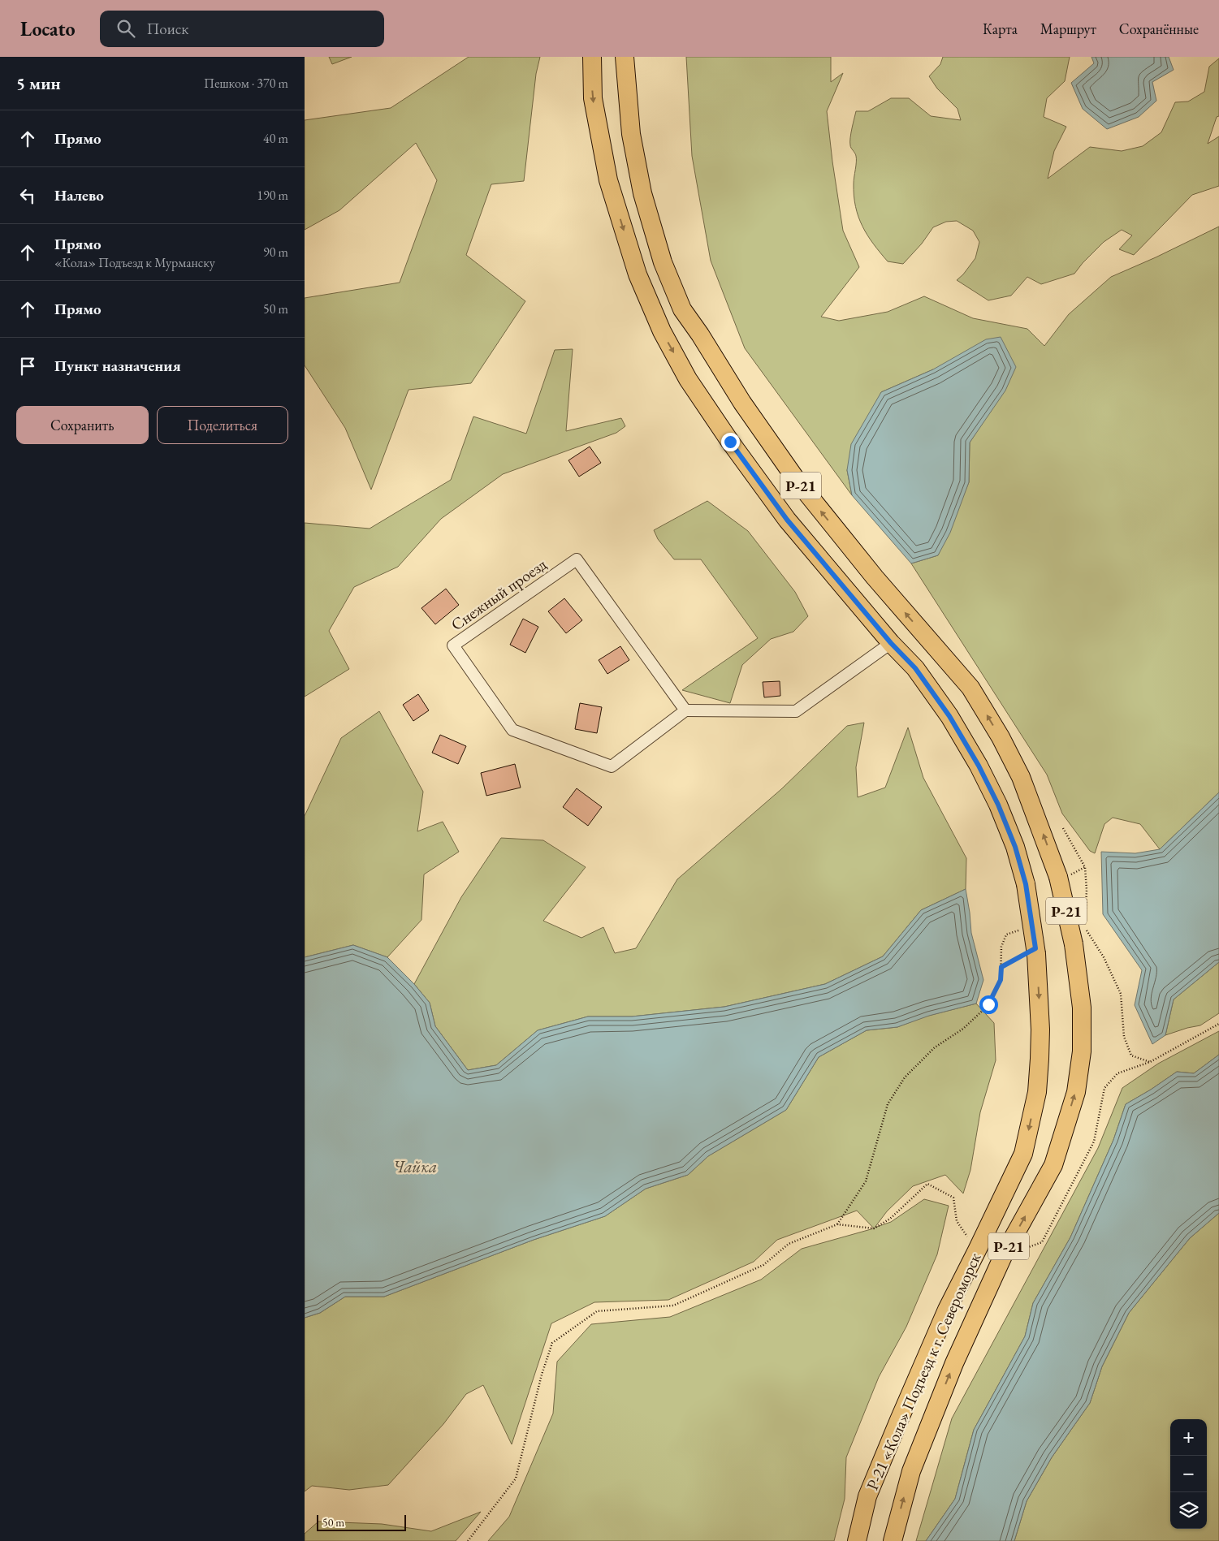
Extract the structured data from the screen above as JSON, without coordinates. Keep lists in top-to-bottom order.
{
  "streets": {
    "main road": ["Р-21", "Р-21 «Кола» Подъезд к г. Североморск"],
    "street": ["Снежный проезд"]
  },
  "crossings": [
    ["Р-21", "Р-21 «Кола» Подъезд к г. Североморск"]
  ],
  "water": ["Чайка"],
  "scale_bar": "50 m",
  "page": {
    "header": "Locato",
    "search": "Поиск",
    "nav": ["Карта", "Маршрут", "Сохранённые"],
    "heading": ["5 мин", "Пешком · 370 m"],
    "list": [
      ["Прямо", "40 m"],
      ["Налево", "190 m"],
      ["Прямо", "«Кола» Подъезд к Мурманску", "90 m"],
      ["Прямо", "50 m"],
      "Пункт назначения"
    ],
    "buttons": ["Сохранить", "Поделиться"],
    "map_buttons": ["+", "−"],
    "scale": "50 m"
  }
}
